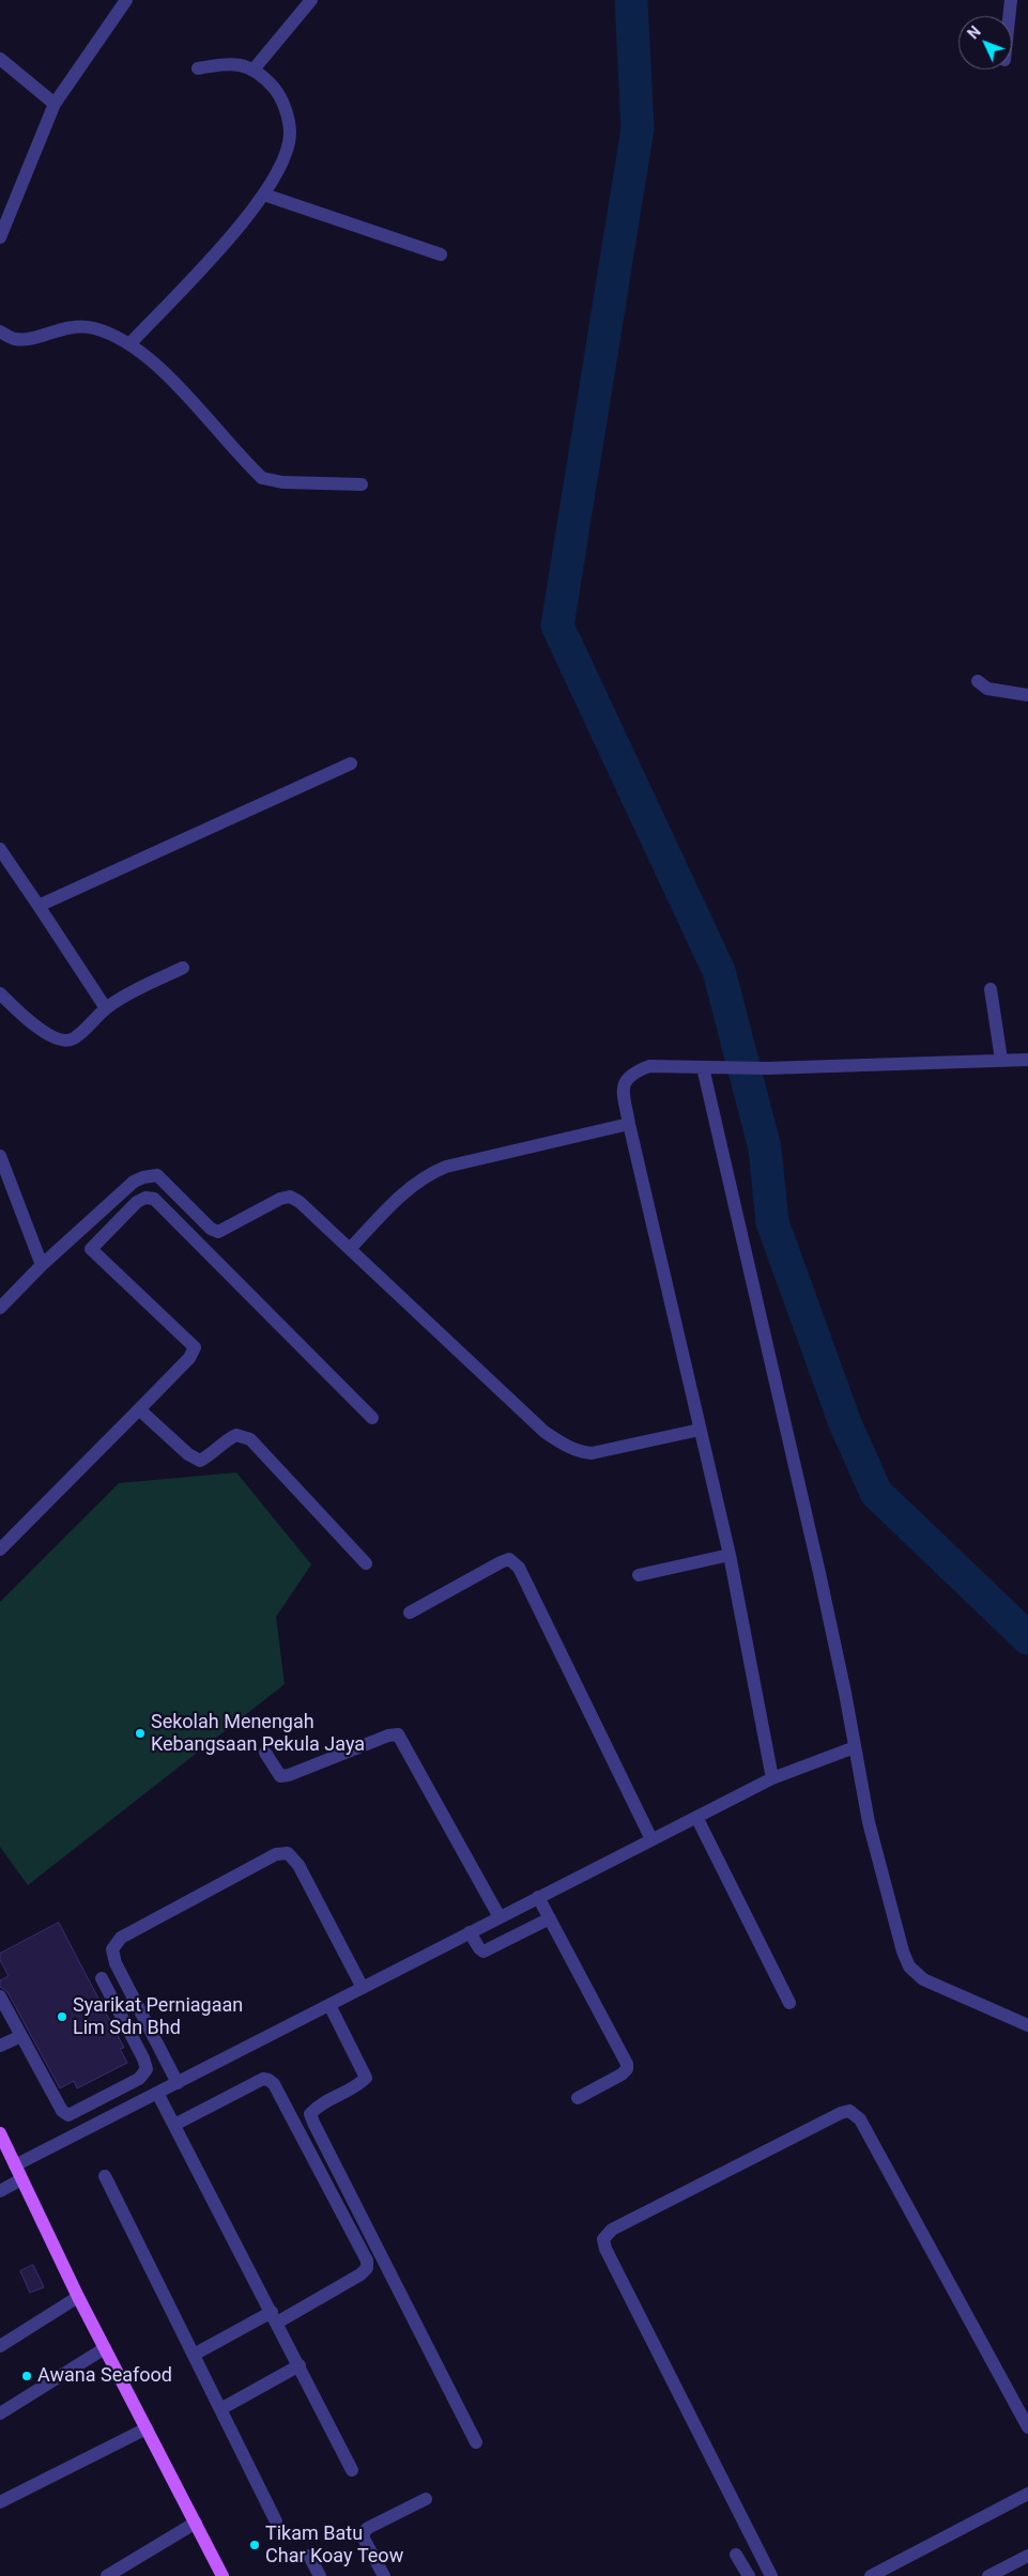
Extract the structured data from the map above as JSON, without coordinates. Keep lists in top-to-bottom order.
{
  "places": [
    "Sekolah Menengah Kebangsaan Pekula Jaya",
    "Syarikat Perniagaan Lim Sdn Bhd",
    "Awana Seafood",
    "Tikam Batu Char Koay Teow"
  ],
  "north": "top left"
}
